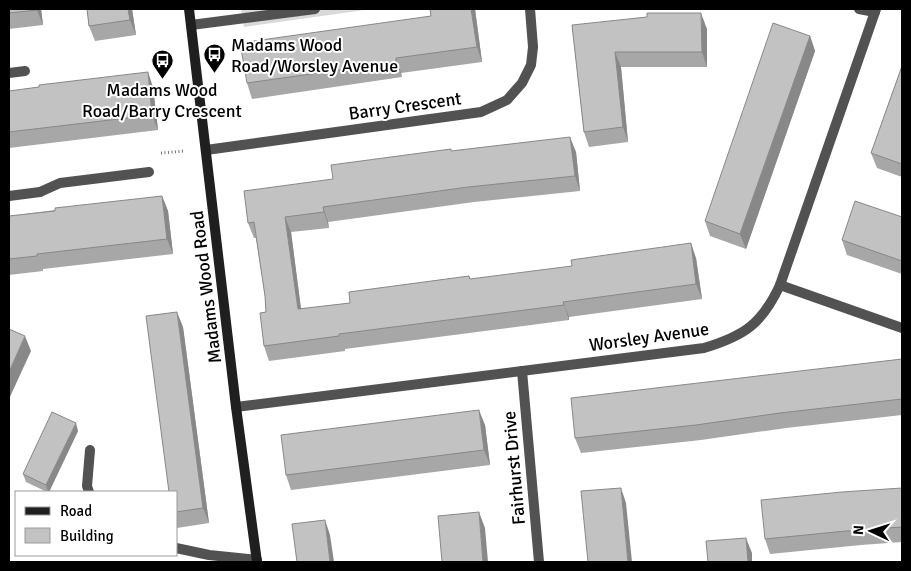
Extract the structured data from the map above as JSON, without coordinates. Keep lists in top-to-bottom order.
{
  "streets": {
    "street": [
      "Barry Crescent",
      "Madams Wood Road",
      "Worsley Avenue",
      "Fairhurst Drive"
    ]
  },
  "crossings": [
    ["Barry Crescent", "Madams Wood Road"],
    ["Madams Wood Road", "Worsley Avenue"],
    ["Worsley Avenue", "Fairhurst Drive"]
  ],
  "places": {
    "bus stop": ["Madams Wood Road/Worsley Avenue", "Madams Wood Road/Barry Crescent"]
  },
  "legend": ["Road", "Building"],
  "north": "left"
}
